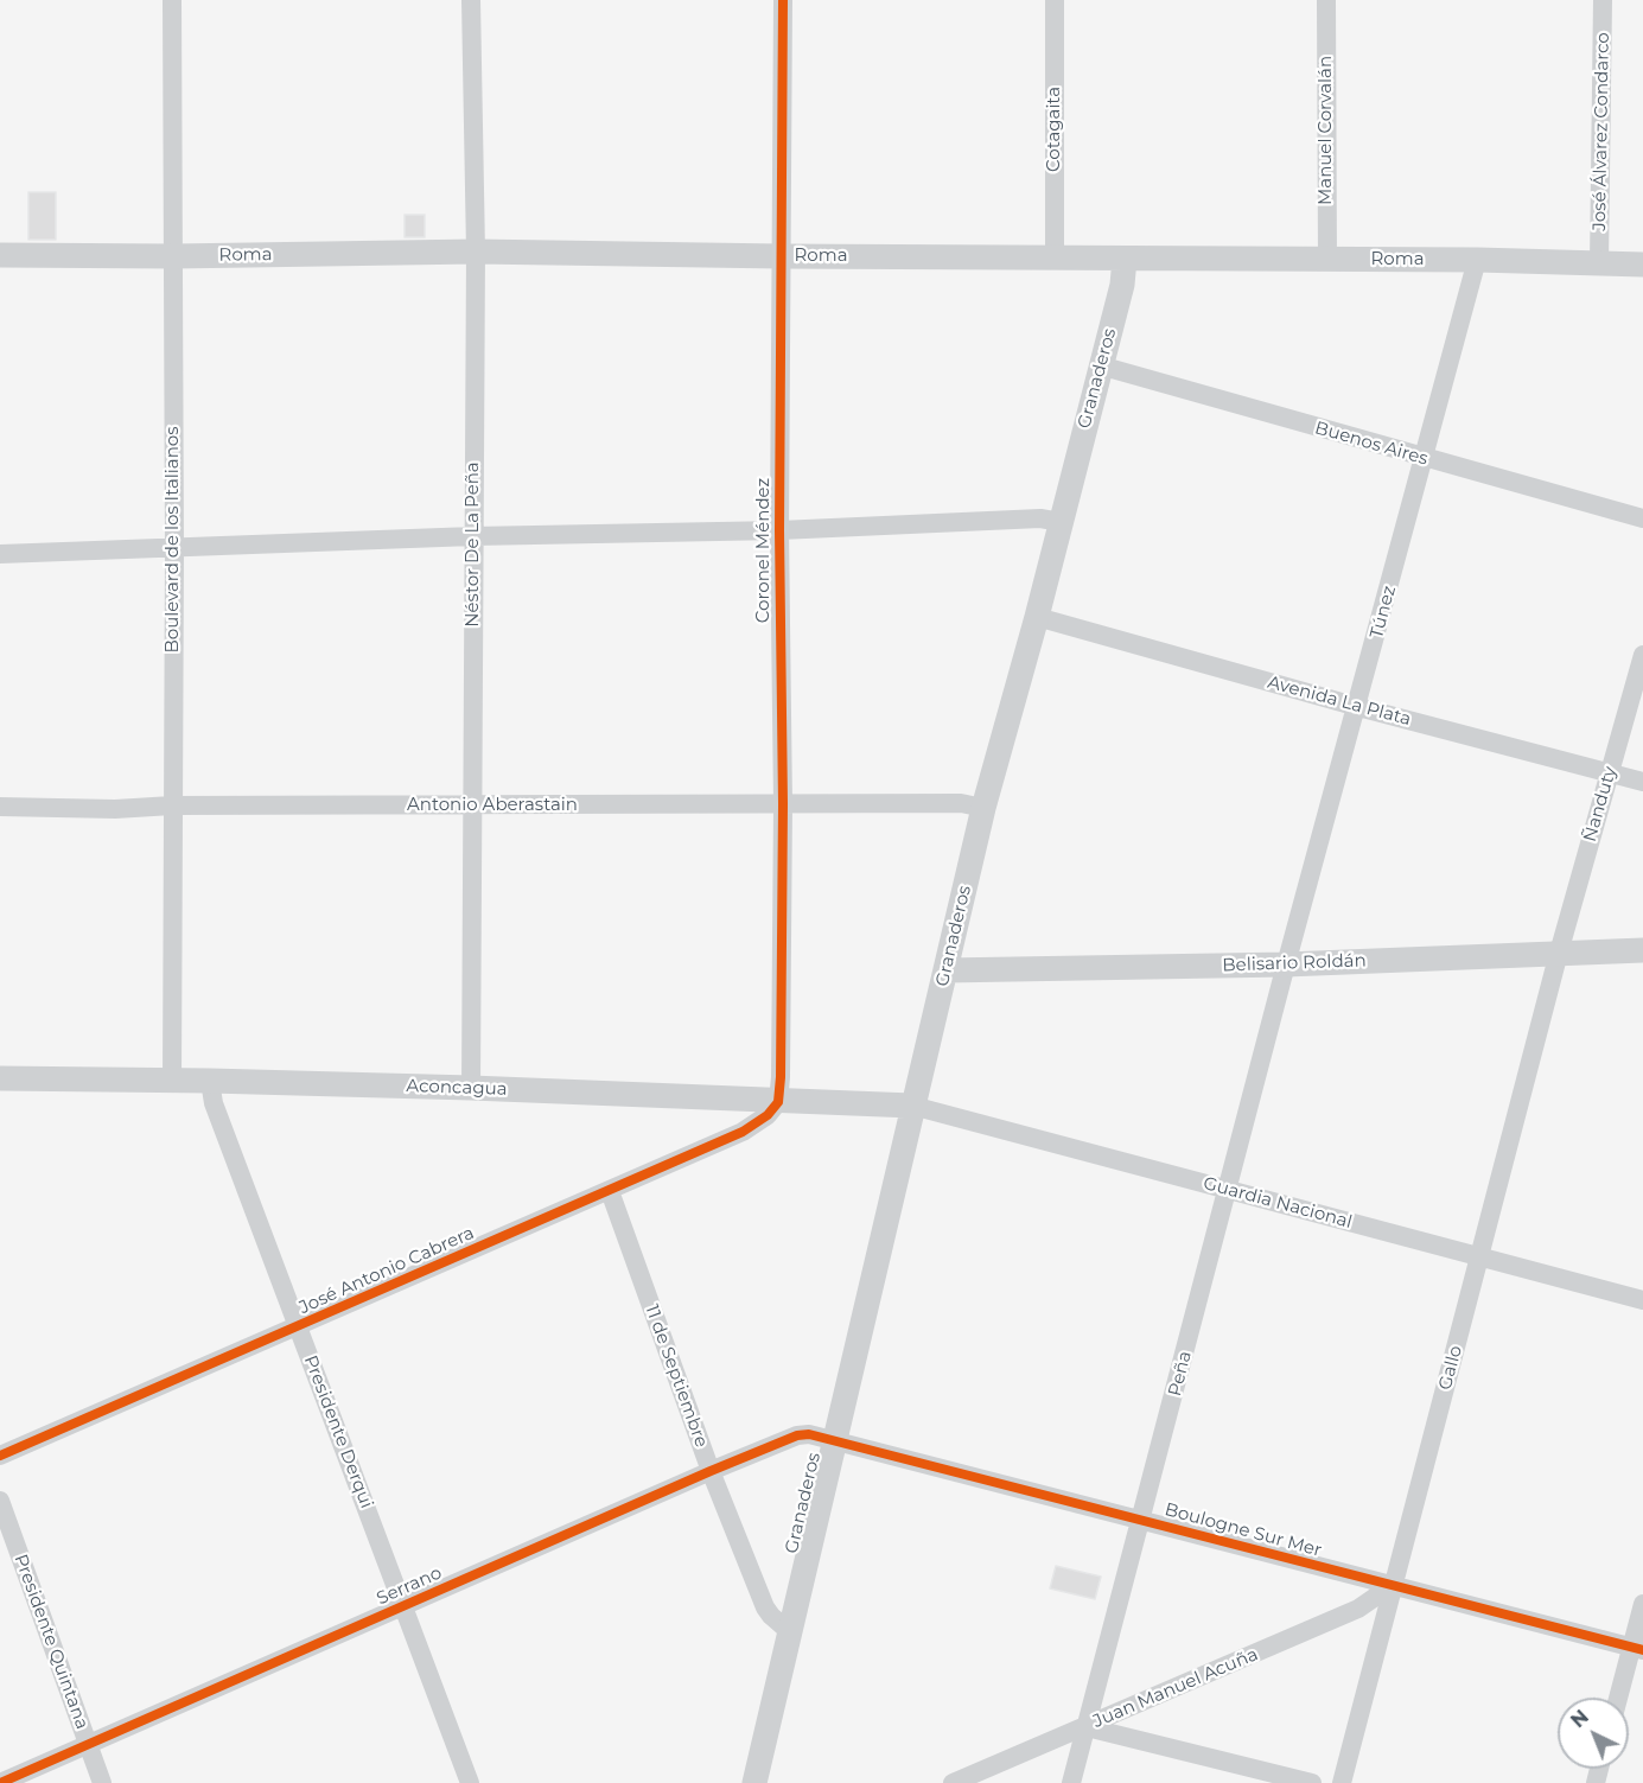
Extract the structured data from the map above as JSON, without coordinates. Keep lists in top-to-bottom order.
{
  "streets": {
    "street": [
      "Cotagaita",
      "Manuel Corvalán",
      "José Álvarez Condarco",
      "Roma",
      "Granaderos",
      "Buenos Aires",
      "Boulevard de los Italianos",
      "Néstor De La Peña",
      "Coronel Méndez",
      "Túnez",
      "Avenida La Plata",
      "Ñanduty",
      "Antonio Aberastain",
      "Belisario Roldán",
      "Aconcagua",
      "Guardia Nacional",
      "José Antonio Cabrera",
      "Gallo",
      "Peña",
      "11 de Septiembre",
      "Presidente Derqui",
      "Boulogne Sur Mer",
      "Serrano",
      "Presidente Quintana",
      "Juan Manuel Acuña"
    ]
  },
  "crossings": [
    ["Cotagaita", "Roma"],
    ["Manuel Corvalán", "Roma"],
    ["José Álvarez Condarco", "Roma"],
    ["Roma", "Granaderos"],
    ["Roma", "Boulevard de los Italianos"],
    ["Roma", "Néstor De La Peña"],
    ["Roma", "Coronel Méndez"],
    ["Roma", "Túnez"],
    ["Granaderos", "Buenos Aires"],
    ["Granaderos", "Avenida La Plata"],
    ["Granaderos", "Antonio Aberastain"],
    ["Granaderos", "Belisario Roldán"],
    ["Granaderos", "Aconcagua"],
    ["Granaderos", "Guardia Nacional"],
    ["Granaderos", "11 de Septiembre"],
    ["Granaderos", "Boulogne Sur Mer"],
    ["Granaderos", "Serrano"],
    ["Buenos Aires", "Túnez"],
    ["Boulevard de los Italianos", "Antonio Aberastain"],
    ["Boulevard de los Italianos", "Aconcagua"],
    ["Néstor De La Peña", "Antonio Aberastain"],
    ["Néstor De La Peña", "Aconcagua"],
    ["Coronel Méndez", "Antonio Aberastain"],
    ["Coronel Méndez", "Aconcagua"],
    ["Coronel Méndez", "José Antonio Cabrera"],
    ["Túnez", "Avenida La Plata"],
    ["Túnez", "Belisario Roldán"],
    ["Túnez", "Peña"],
    ["Avenida La Plata", "Ñanduty"],
    ["Ñanduty", "Belisario Roldán"],
    ["Ñanduty", "Gallo"],
    ["Belisario Roldán", "Gallo"],
    ["Belisario Roldán", "Peña"],
    ["Aconcagua", "Guardia Nacional"],
    ["Aconcagua", "José Antonio Cabrera"],
    ["Aconcagua", "Presidente Derqui"],
    ["Guardia Nacional", "Gallo"],
    ["Guardia Nacional", "Peña"],
    ["José Antonio Cabrera", "11 de Septiembre"],
    ["José Antonio Cabrera", "Presidente Derqui"],
    ["Gallo", "Boulogne Sur Mer"],
    ["Gallo", "Juan Manuel Acuña"],
    ["Peña", "Boulogne Sur Mer"],
    ["Peña", "Juan Manuel Acuña"],
    ["11 de Septiembre", "Serrano"],
    ["Presidente Derqui", "Serrano"],
    ["Boulogne Sur Mer", "Serrano"],
    ["Boulogne Sur Mer", "Juan Manuel Acuña"],
    ["Serrano", "Presidente Quintana"]
  ],
  "north": "top left"
}
